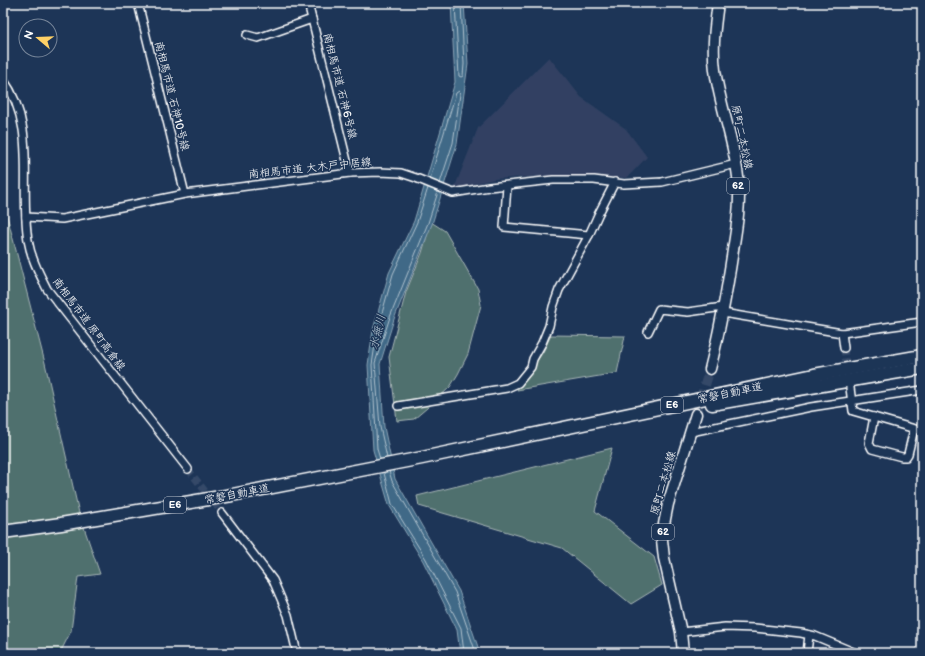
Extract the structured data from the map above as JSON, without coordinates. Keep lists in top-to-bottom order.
{
  "streets": {
    "highway": ["常磐自動車道", "E6"],
    "main road": ["原町二本松線", "62"],
    "street": [
      "南相馬市道 石神6号線",
      "南相馬市道 石神10号線",
      "南相馬市道 大木戸中居線",
      "南相馬市道 原町高倉線"
    ]
  },
  "crossings": [
    ["南相馬市道 石神6号線", "南相馬市道 大木戸中居線"],
    ["南相馬市道 石神10号線", "南相馬市道 大木戸中居線"],
    ["原町二本松線", "南相馬市道 大木戸中居線"],
    ["南相馬市道 大木戸中居線", "南相馬市道 原町高倉線"]
  ],
  "water": ["水無川"],
  "north": "left"
}
